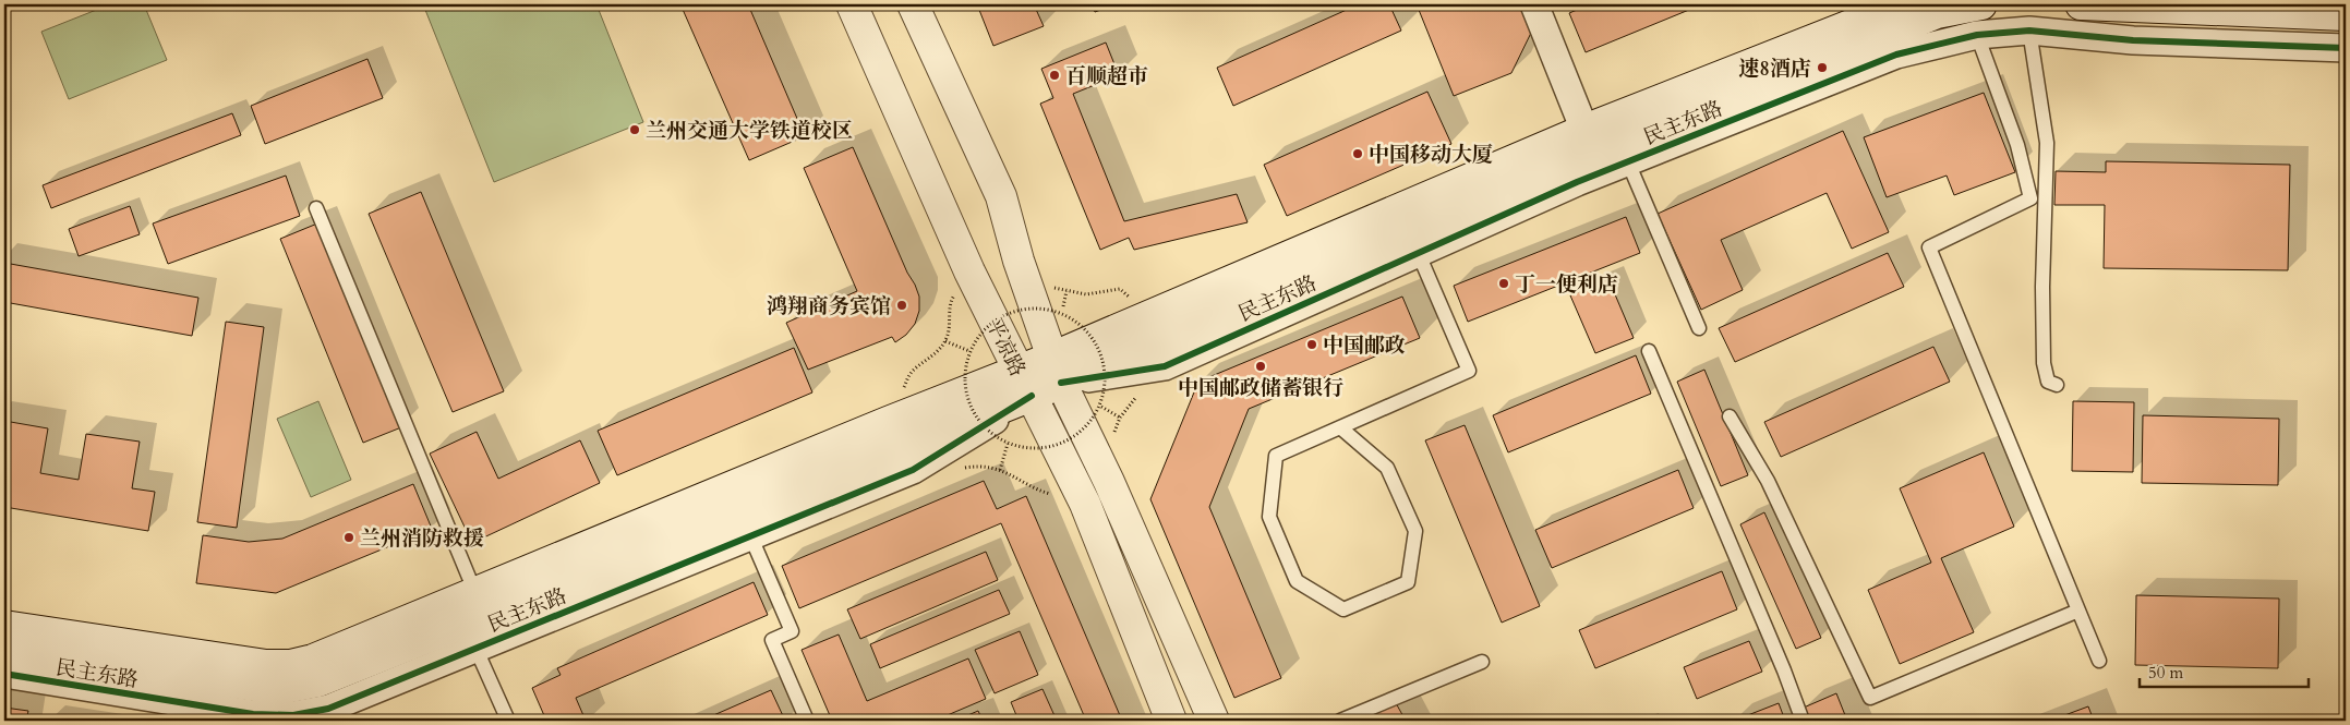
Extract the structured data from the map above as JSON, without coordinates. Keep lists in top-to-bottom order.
{
  "streets": {
    "main road": ["民主东路", "平凉路"]
  },
  "crossings": [
    ["民主东路", "平凉路"]
  ],
  "places": [
    "速8酒店",
    "百顺超市",
    "兰州交通大学铁道校区",
    "中国移动大厦",
    "丁一便利店",
    "鸿翔商务宾馆",
    "中国邮政",
    "中国邮政储蓄银行",
    "兰州消防救援"
  ],
  "scale_bar": "50 m"
}
